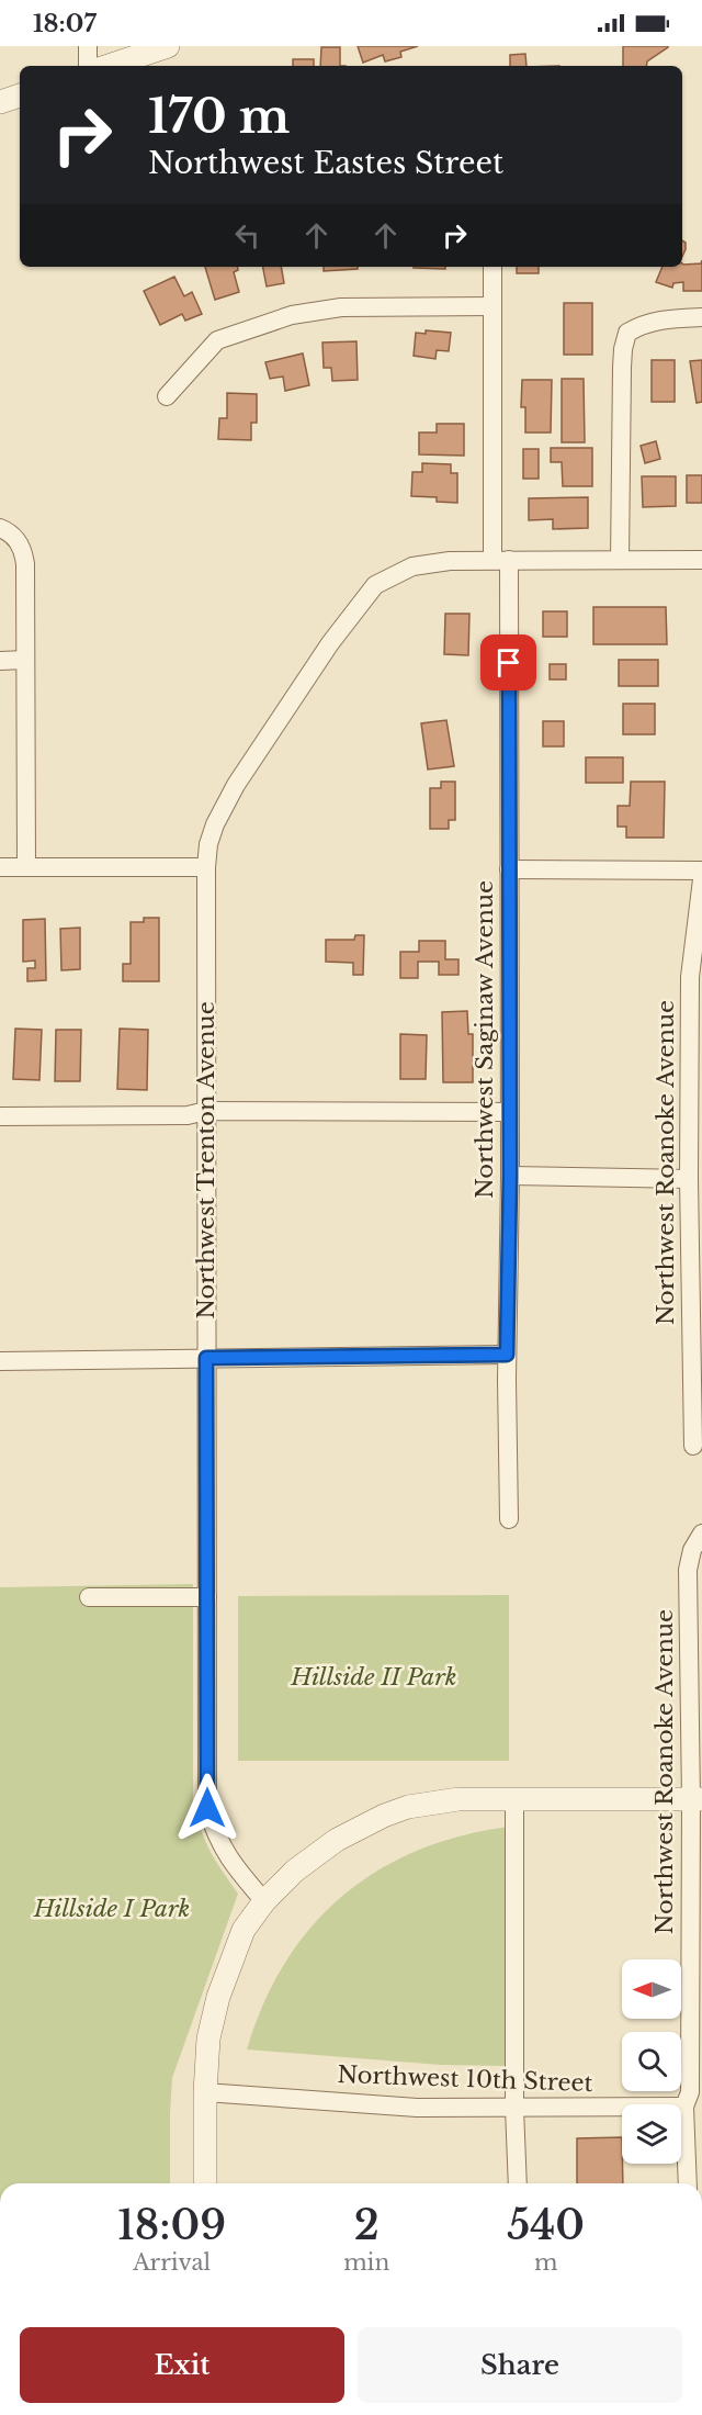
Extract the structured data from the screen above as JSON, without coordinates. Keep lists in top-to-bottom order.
{
  "streets": {
    "street": [
      "Northwest Saginaw Avenue",
      "Northwest Trenton Avenue",
      "Northwest Roanoke Avenue",
      "Northwest 10th Street"
    ]
  },
  "crossings": [
    ["Northwest Saginaw Avenue", "Northwest Trenton Avenue"],
    ["Northwest Roanoke Avenue", "Northwest 10th Street"]
  ],
  "parks": ["Hillside II Park", "Hillside I Park"],
  "north": "left",
  "page": {
    "status": "18:07",
    "turn": ["170 m", "Northwest Eastes Street"],
    "eta": [
      "18:09",
      "Arrival",
      "2",
      "min",
      "540",
      "m"
    ],
    "buttons": ["Exit", "Share"]
  }
}
